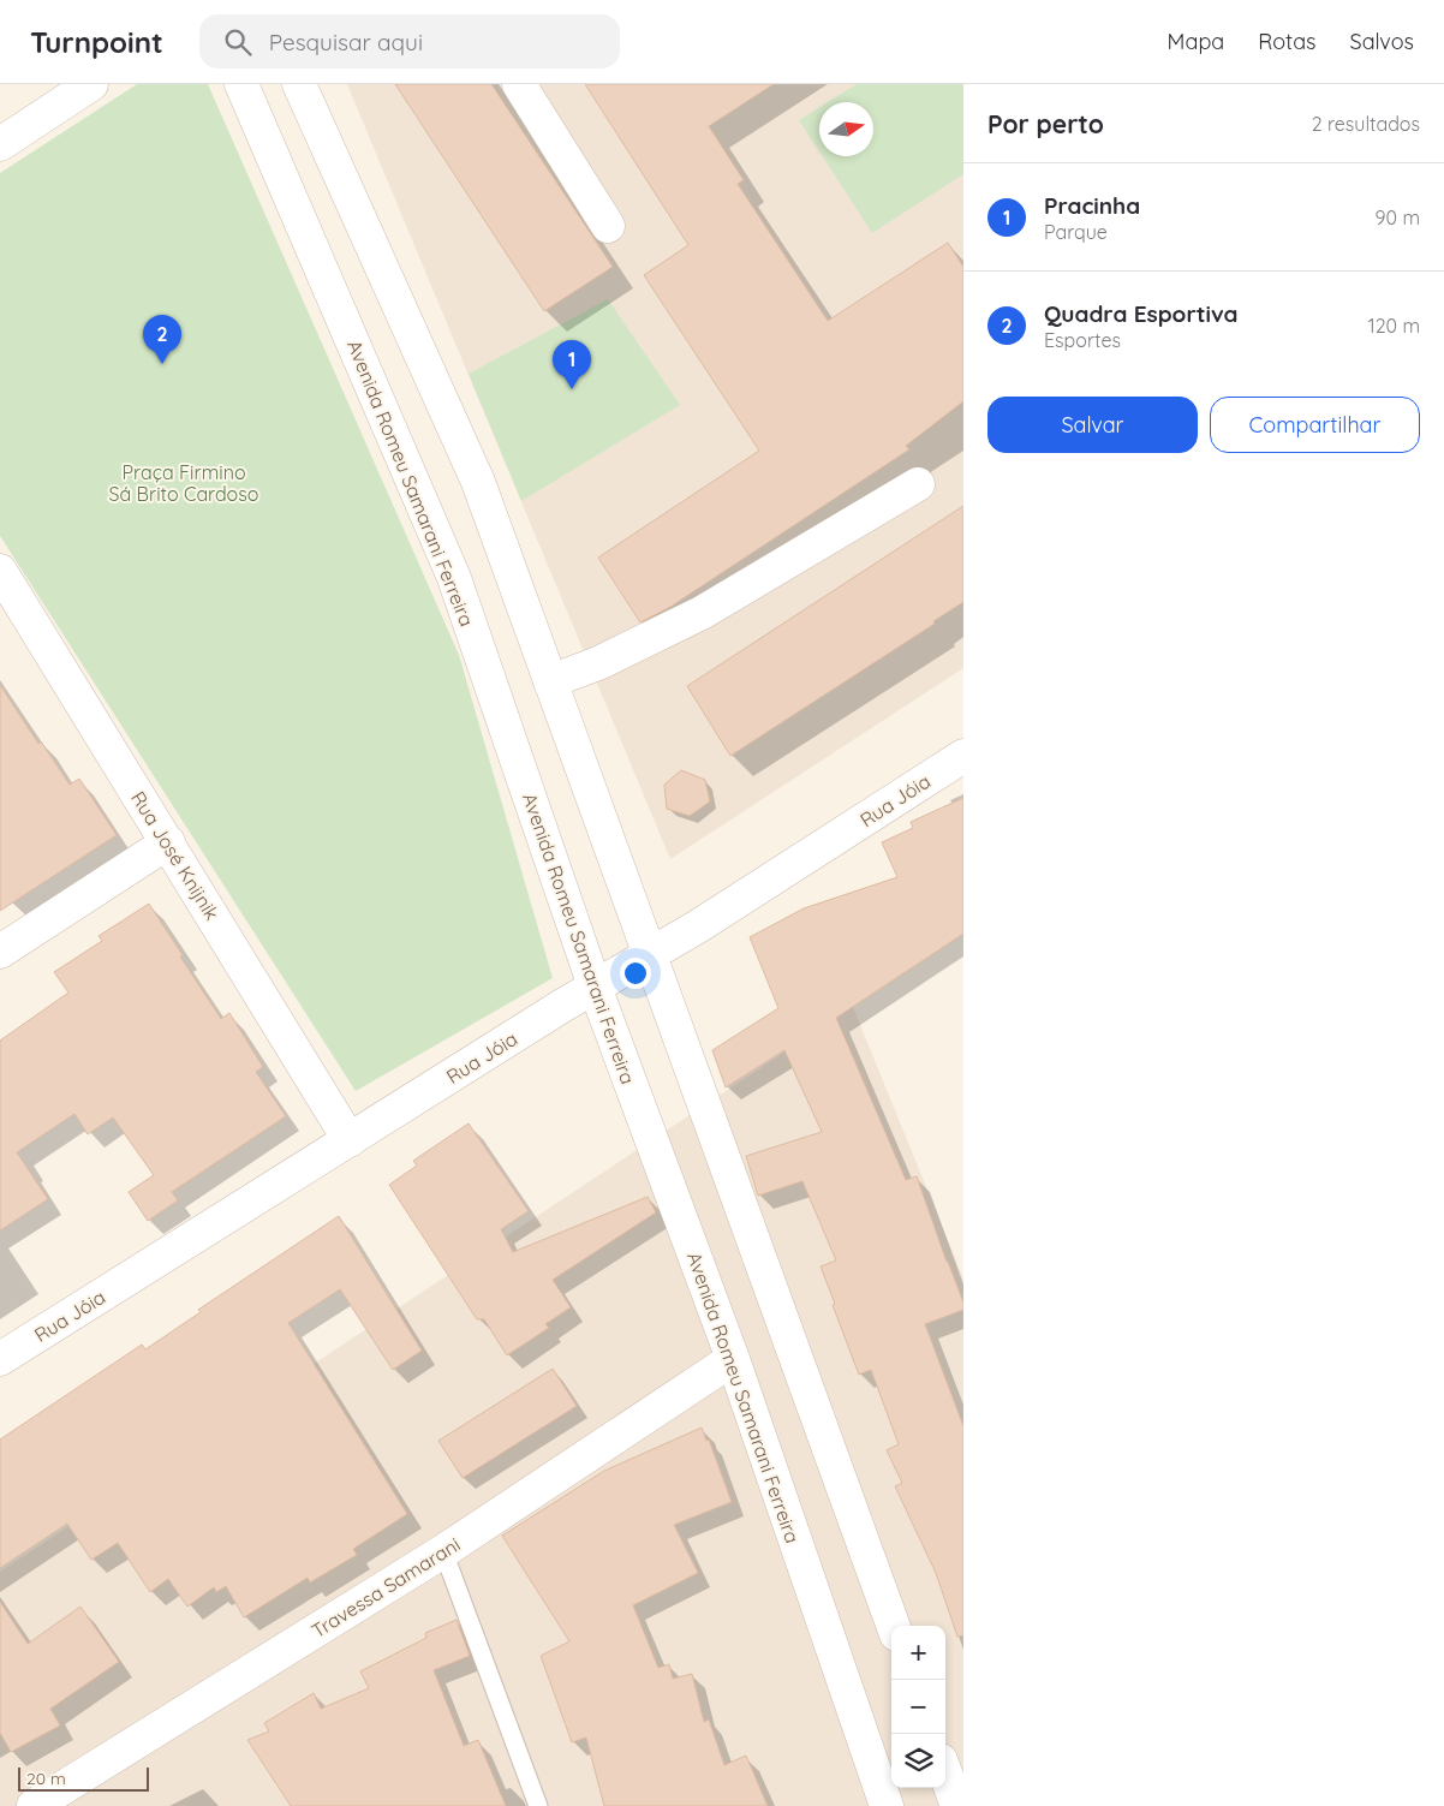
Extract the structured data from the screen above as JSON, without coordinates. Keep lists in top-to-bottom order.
{
  "streets": {
    "street": [
      "Avenida Romeu Samarani Ferreira",
      "Rua Jóia",
      "Rua José Knijnik",
      "Travessa Samarani"
    ]
  },
  "crossings": [
    ["Avenida Romeu Samarani Ferreira", "Rua Jóia"],
    ["Avenida Romeu Samarani Ferreira", "Travessa Samarani"],
    ["Rua Jóia", "Rua José Knijnik"]
  ],
  "parks": ["Praça Firmino Sá Brito Cardoso"],
  "scale_bar": "20 m",
  "north": "right",
  "page": {
    "header": "Turnpoint",
    "search": "Pesquisar aqui",
    "nav": ["Mapa", "Rotas", "Salvos"],
    "heading": ["Por perto", "2 resultados"],
    "list": [
      {
        "mark": "1",
        "name": "Pracinha",
        "note": "Parque",
        "value": "90 m"
      },
      {
        "mark": "2",
        "name": "Quadra Esportiva",
        "note": "Esportes",
        "value": "120 m"
      }
    ],
    "pins": ["2", "1"],
    "buttons": ["Salvar", "Compartilhar"],
    "map_buttons": ["+", "−"],
    "scale": "20 m"
  }
}
